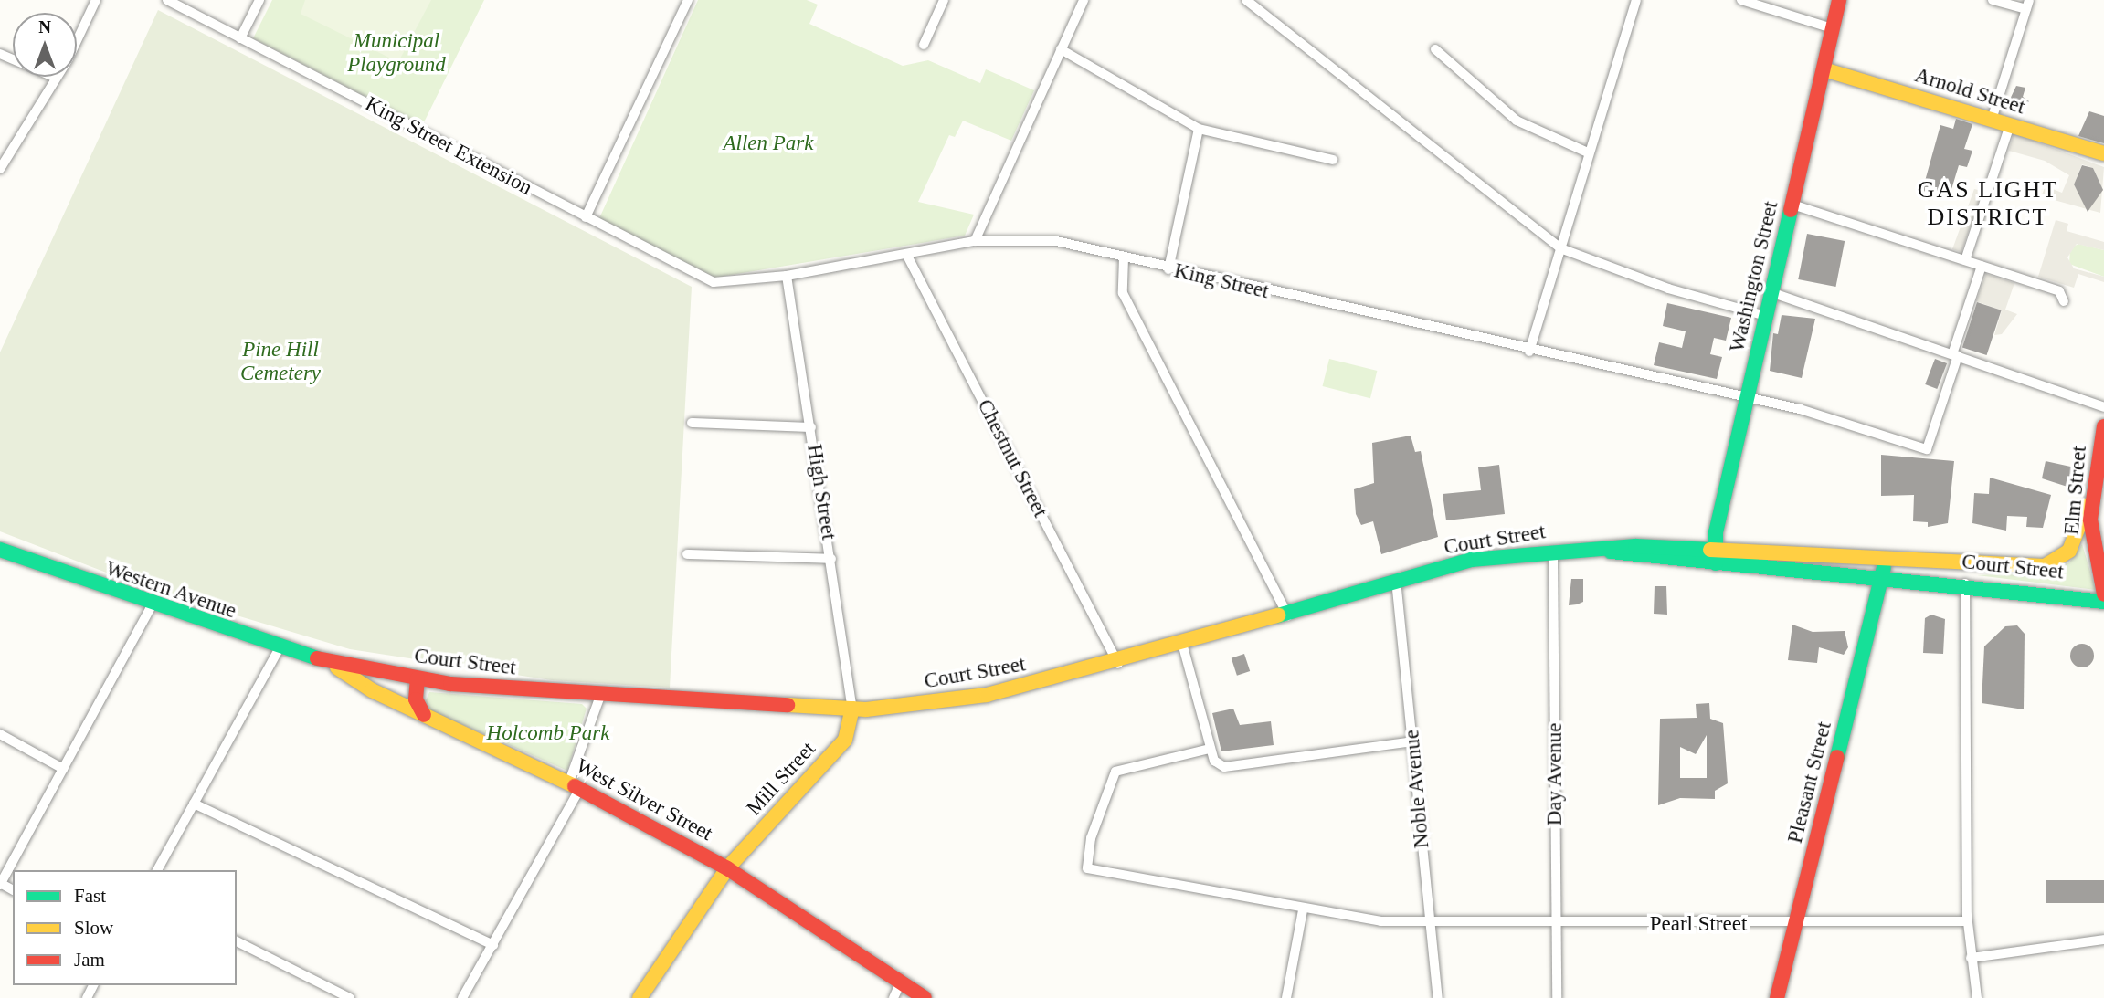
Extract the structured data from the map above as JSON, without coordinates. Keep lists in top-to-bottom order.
{
  "streets": {
    "main road": [
      "Arnold Street",
      "Washington Street",
      "Elm Street",
      "Court Street",
      "Western Avenue",
      "Mill Street",
      "Pleasant Street",
      "West Silver Street"
    ],
    "street": [
      "King Street Extension",
      "King Street",
      "Chestnut Street",
      "High Street",
      "Day Avenue",
      "Noble Avenue",
      "Pearl Street"
    ]
  },
  "crossings": [
    ["Arnold Street", "Washington Street"],
    ["King Street Extension", "King Street"],
    ["Washington Street", "King Street"],
    ["Washington Street", "Court Street"],
    ["King Street", "Chestnut Street"],
    ["King Street", "High Street"],
    ["Chestnut Street", "Court Street"],
    ["Elm Street", "Court Street"],
    ["High Street", "Court Street"],
    ["High Street", "Mill Street"],
    ["Court Street", "Western Avenue"],
    ["Court Street", "Day Avenue"],
    ["Court Street", "Mill Street"],
    ["Court Street", "Pleasant Street"],
    ["Court Street", "Noble Avenue"],
    ["Court Street", "West Silver Street"],
    ["Western Avenue", "West Silver Street"],
    ["Day Avenue", "Pearl Street"],
    ["Mill Street", "West Silver Street"],
    ["Pleasant Street", "Pearl Street"],
    ["Noble Avenue", "Pearl Street"]
  ],
  "districts": ["GAS LIGHT DISTRICT"],
  "parks": [
    "Municipal Playground",
    "Allen Park",
    "Pine Hill Cemetery",
    "Holcomb Park"
  ],
  "legend": ["Fast", "Slow", "Jam"],
  "north": "top"
}
